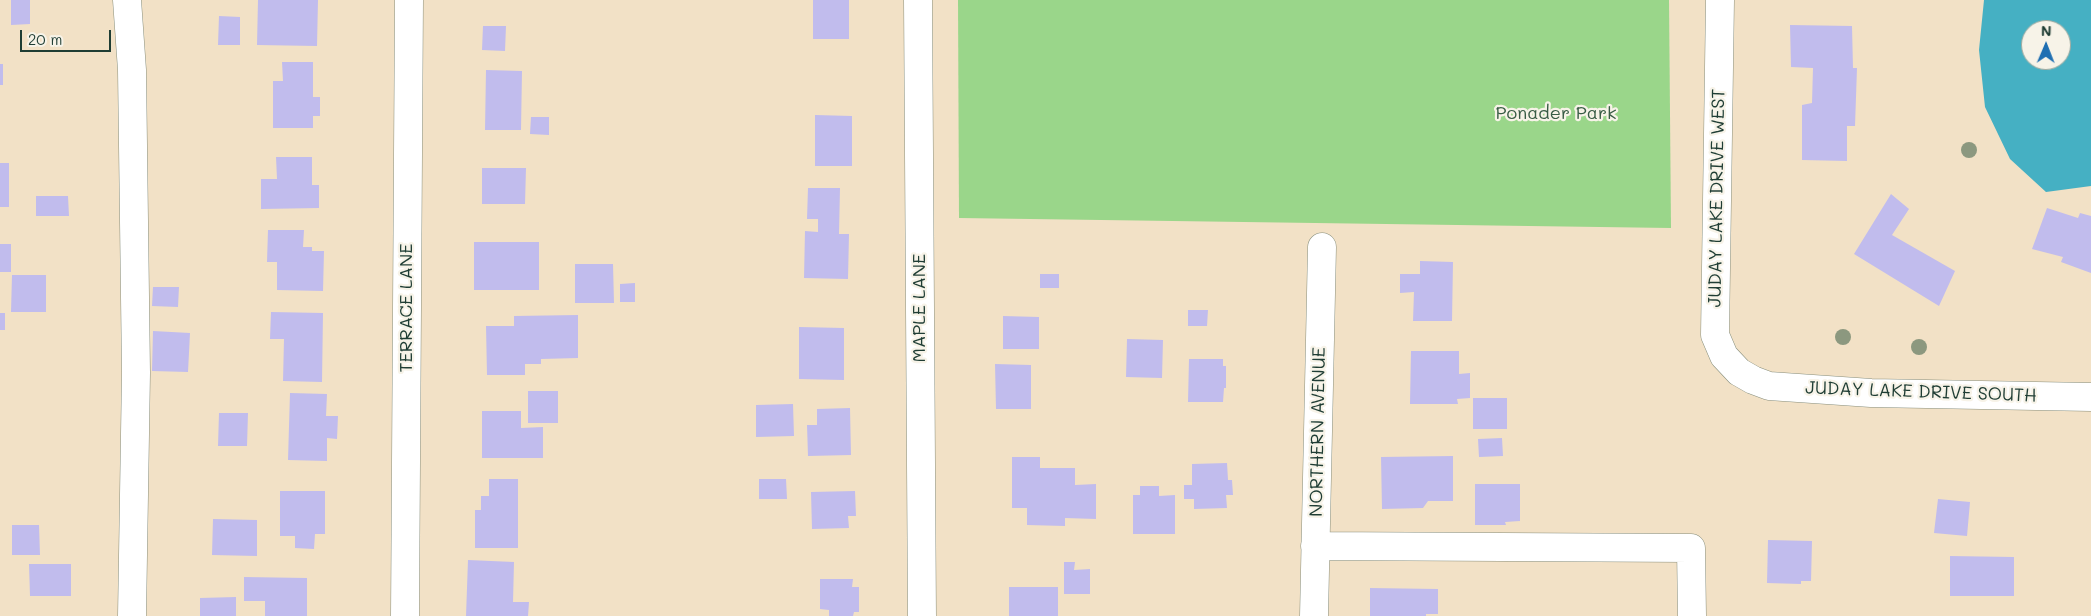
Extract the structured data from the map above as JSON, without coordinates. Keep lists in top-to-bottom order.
{
  "streets": {
    "street": [
      "JUDAY LAKE DRIVE WEST",
      "TERRACE LANE",
      "MAPLE LANE",
      "JUDAY LAKE DRIVE SOUTH",
      "NORTHERN AVENUE"
    ]
  },
  "crossings": [
    ["JUDAY LAKE DRIVE WEST", "JUDAY LAKE DRIVE SOUTH"]
  ],
  "parks": ["Ponader Park"],
  "scale_bar": "20 m",
  "north": "top"
}
